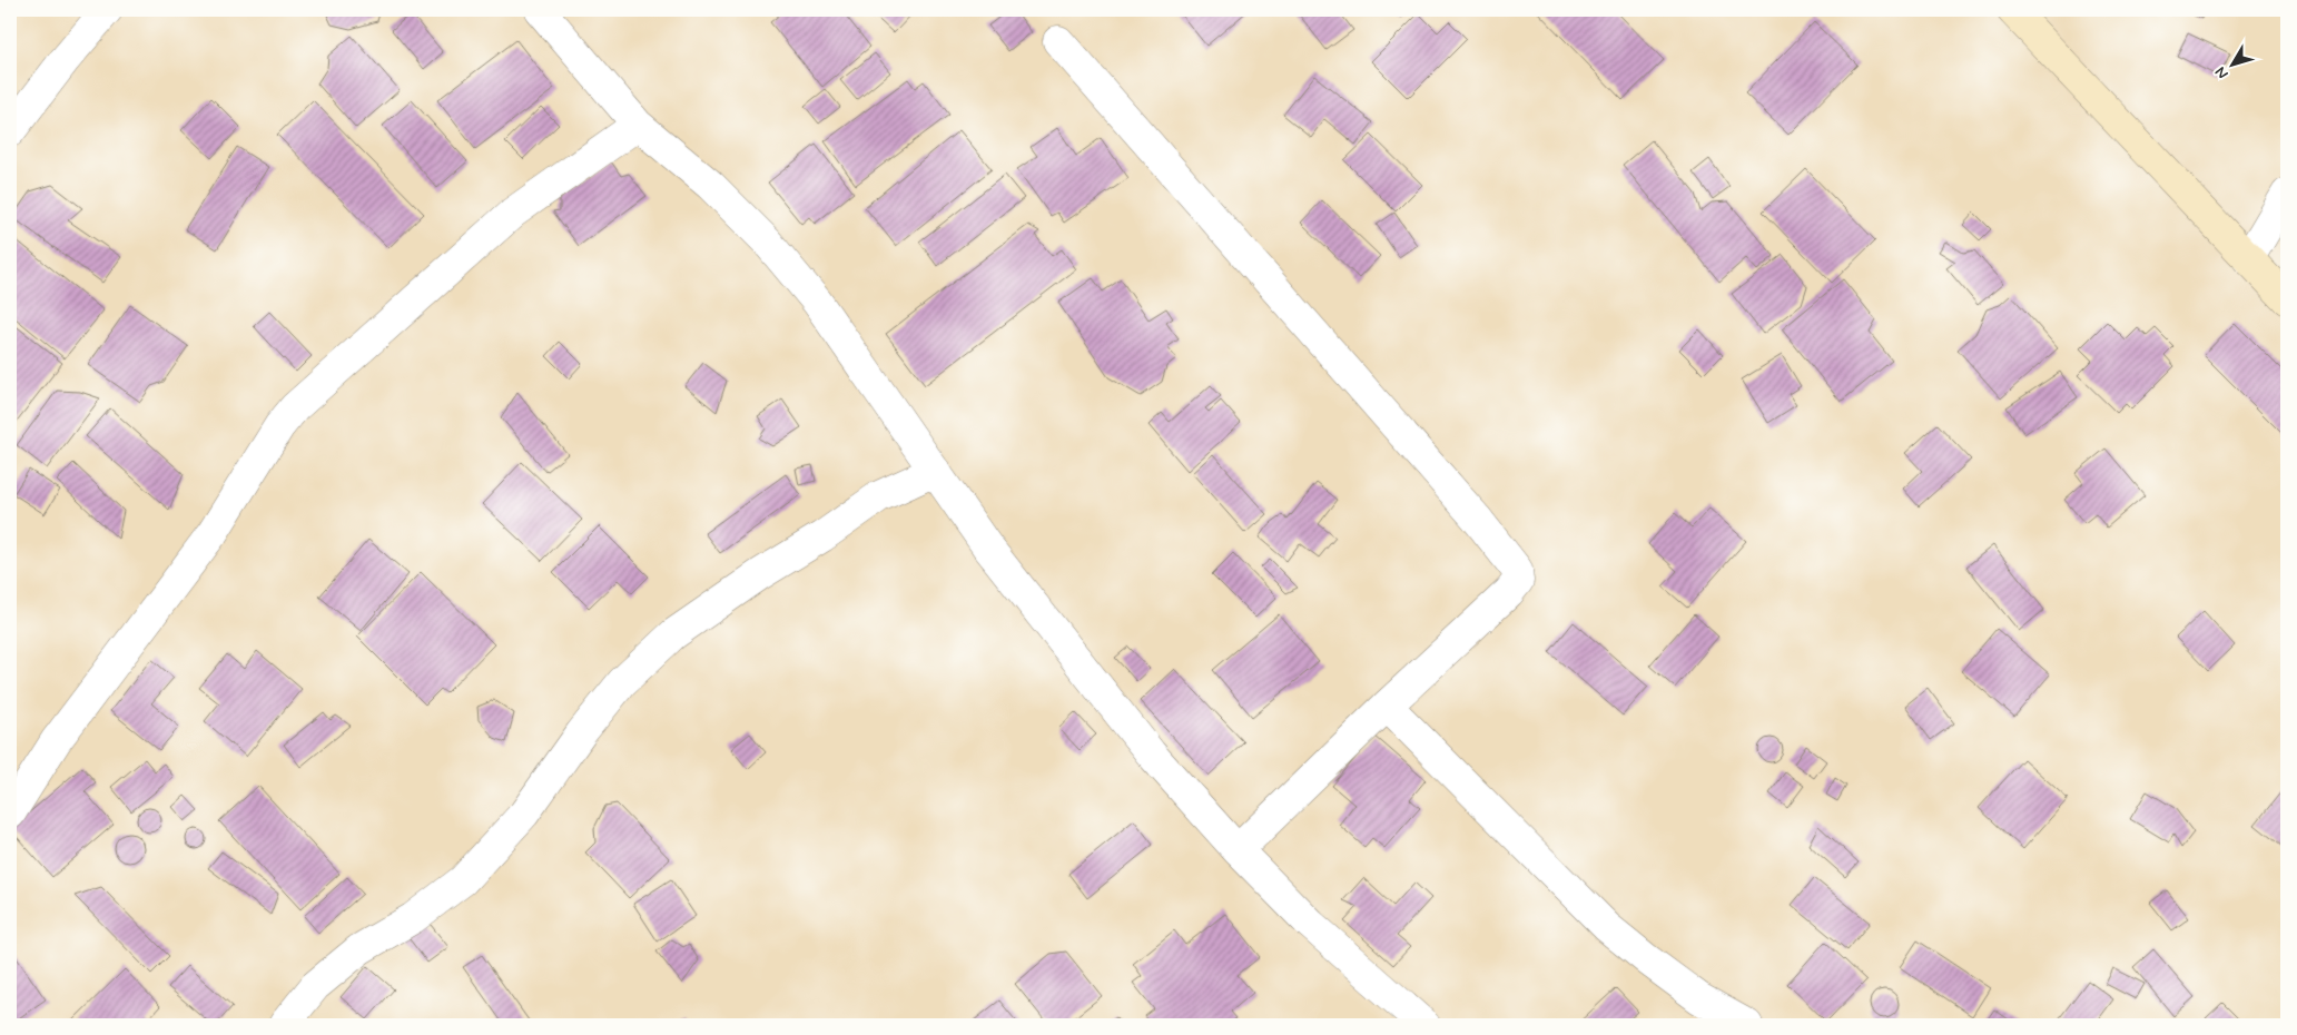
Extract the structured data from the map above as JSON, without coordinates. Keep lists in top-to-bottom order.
{
  "north": "bottom left"
}
